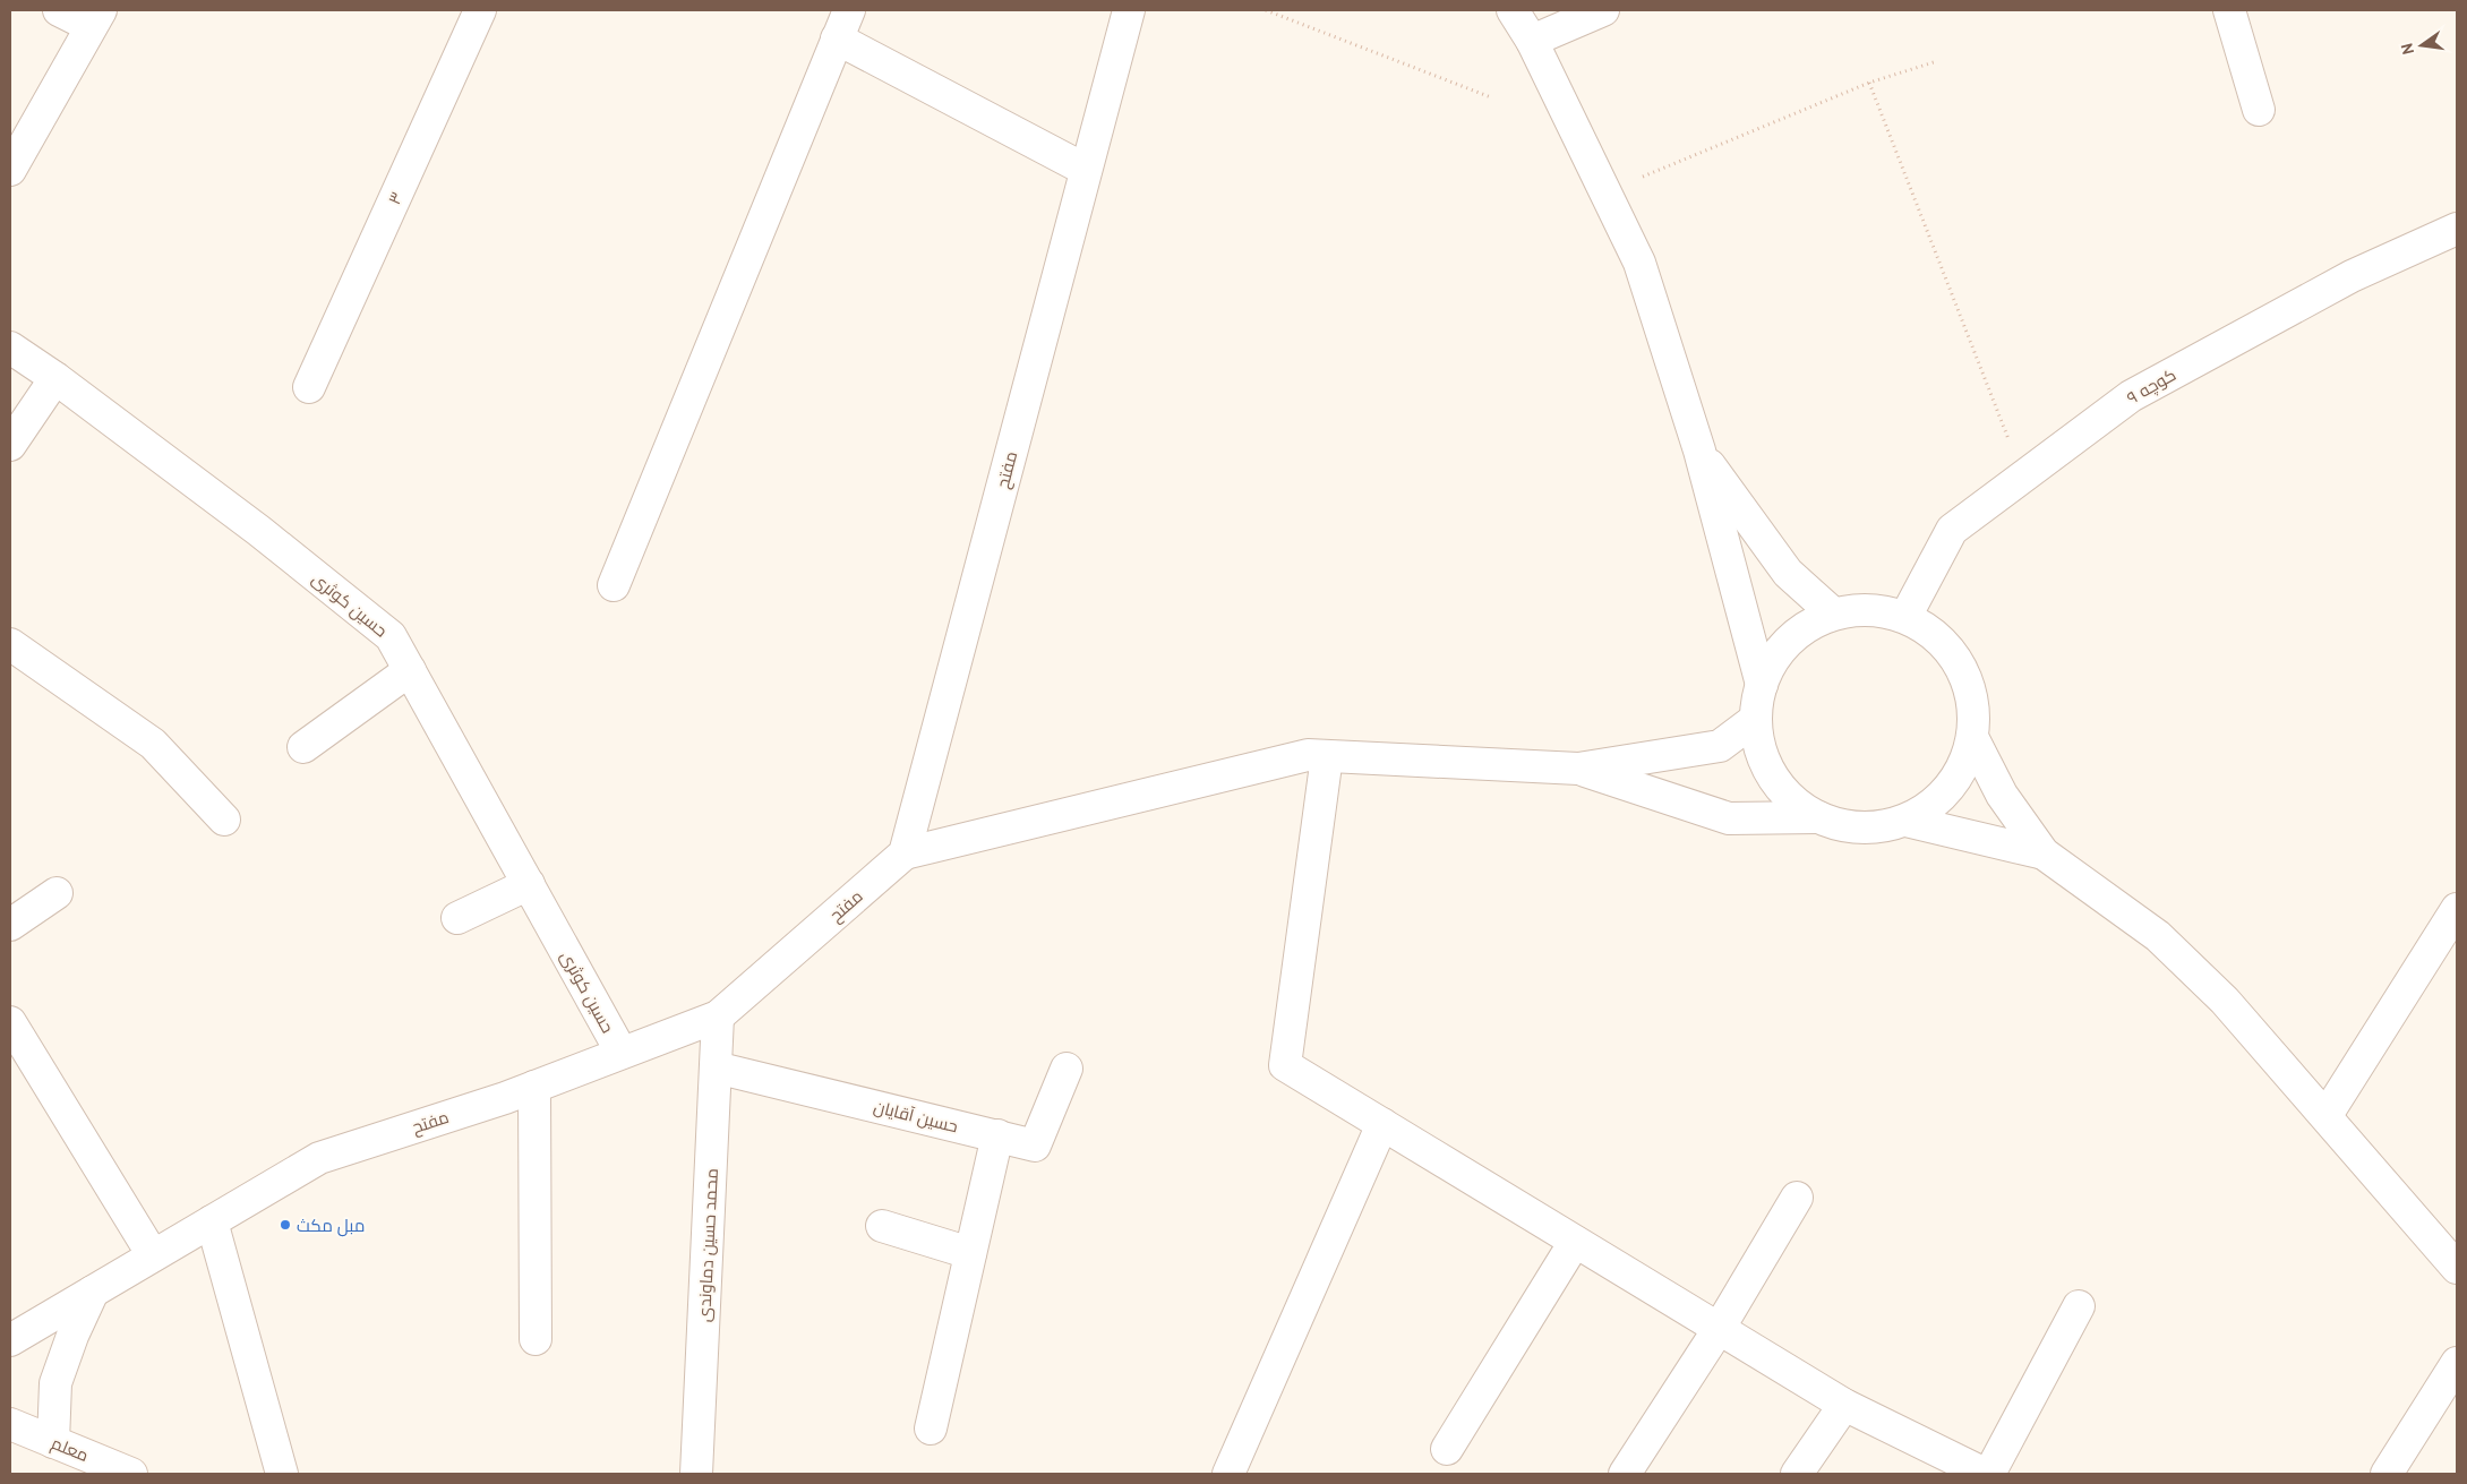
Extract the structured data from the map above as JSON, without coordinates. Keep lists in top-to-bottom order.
{
  "streets": {
    "street": [
      "۳",
      "کوچه ۹",
      "مفتح",
      "حسین کوثری",
      "حسین آقایان",
      "محمد حسین دماوندی",
      "معلم"
    ]
  },
  "crossings": [
    ["مفتح", "حسین کوثری"],
    ["مفتح", "محمد حسین دماوندی"],
    ["حسین آقایان", "محمد حسین دماوندی"]
  ],
  "places": ["مبل مکث"],
  "north": "left"
}
